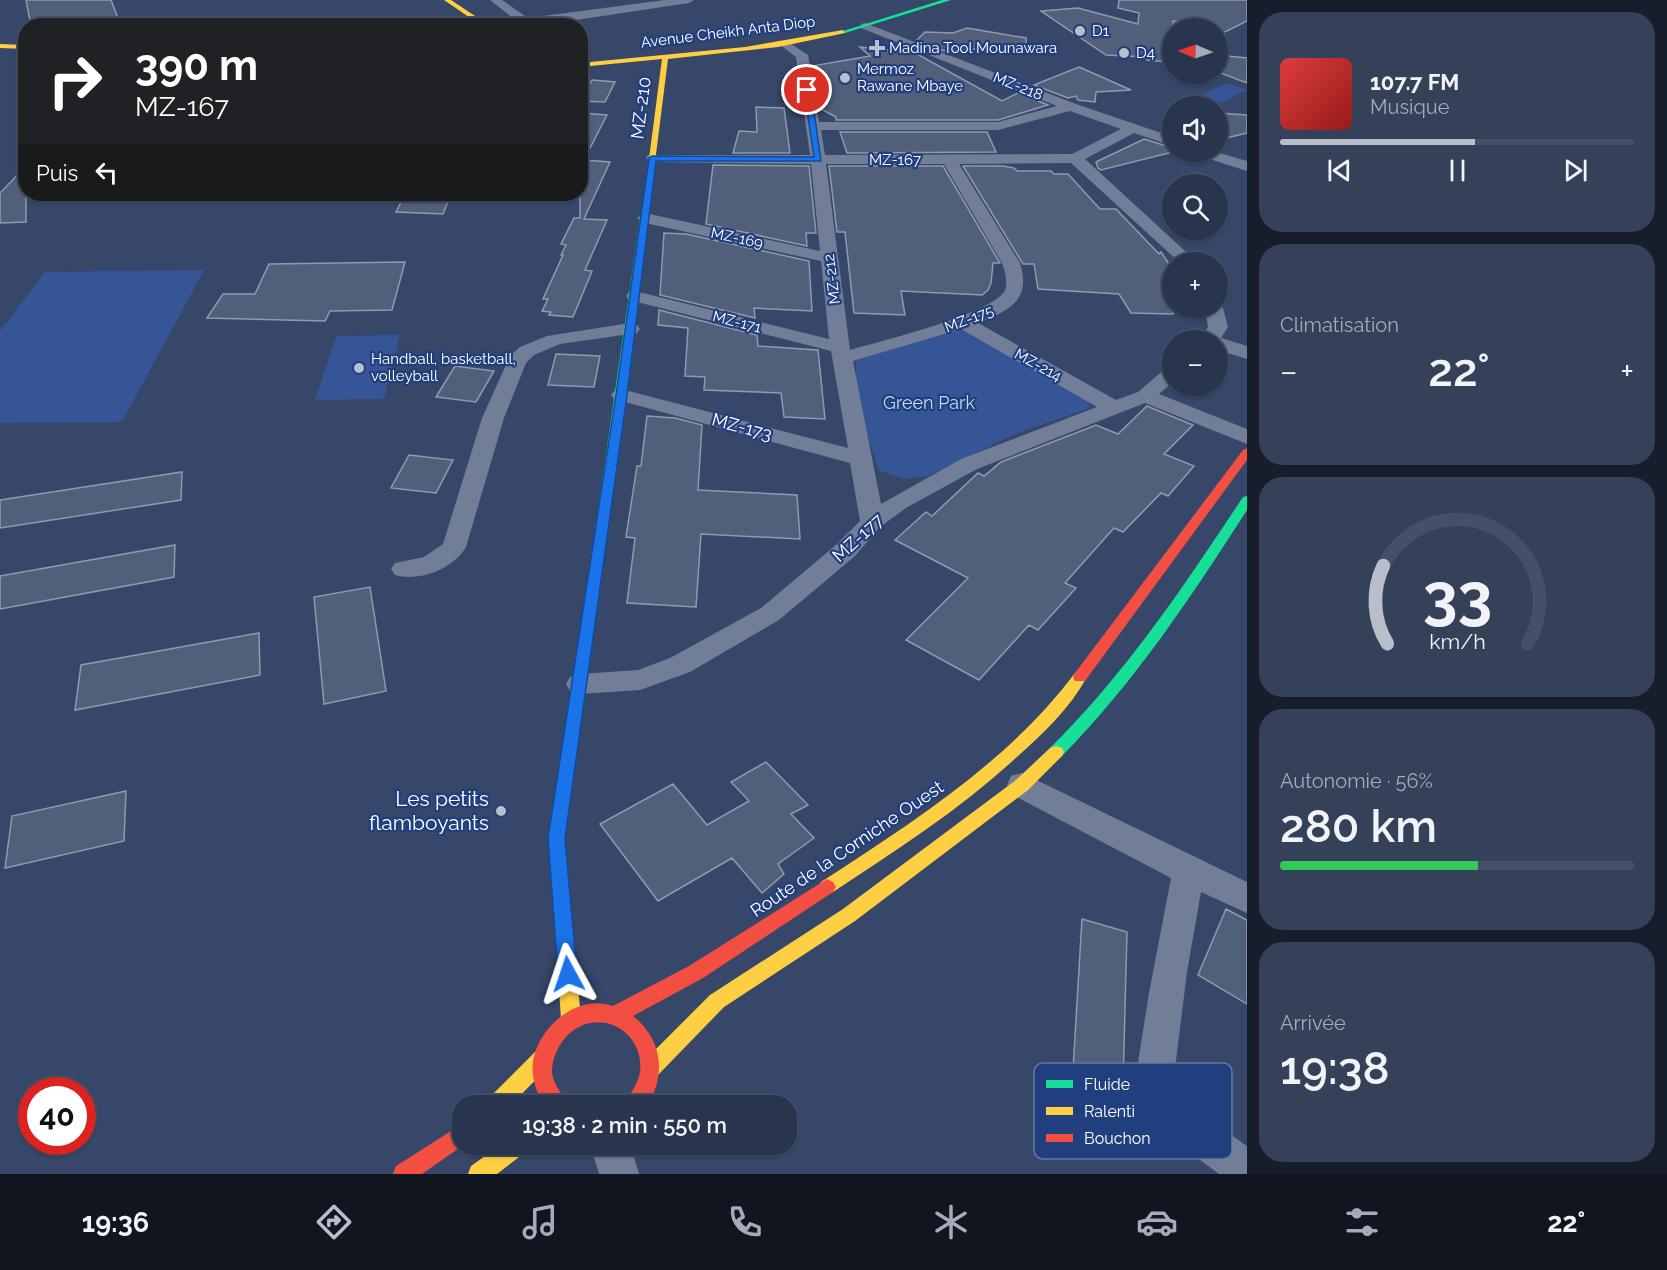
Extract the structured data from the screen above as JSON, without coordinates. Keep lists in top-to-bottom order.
{
  "streets": {
    "main road": ["Avenue Cheikh Anta Diop", "MZ-210", "Route de la Corniche Ouest"],
    "street": [
      "MZ-218",
      "MZ-167",
      "MZ-169",
      "MZ-212",
      "MZ-175",
      "MZ-171",
      "MZ-214",
      "MZ-173",
      "MZ-177"
    ]
  },
  "crossings": [
    ["Avenue Cheikh Anta Diop", "MZ-218"],
    ["Avenue Cheikh Anta Diop", "MZ-210"],
    ["Avenue Cheikh Anta Diop", "MZ-212"],
    ["MZ-218", "MZ-167"],
    ["MZ-210", "MZ-167"],
    ["MZ-210", "MZ-169"],
    ["MZ-210", "MZ-171"],
    ["MZ-210", "MZ-173"],
    ["MZ-210", "MZ-177"],
    ["MZ-167", "MZ-212"],
    ["MZ-167", "MZ-175"],
    ["MZ-169", "MZ-212"],
    ["MZ-212", "MZ-175"],
    ["MZ-212", "MZ-171"],
    ["MZ-212", "MZ-173"],
    ["MZ-212", "MZ-177"],
    ["MZ-175", "MZ-171"],
    ["MZ-175", "MZ-214"],
    ["MZ-214", "MZ-177"]
  ],
  "parks": ["Green Park"],
  "places": {
    "other": [
      "D1",
      "D4",
      "Mermoz Rawane Mbaye",
      "Handball, basketball, volleyball",
      "Les petits flamboyants"
    ],
    "health": ["Madina Tool Mounawara"]
  },
  "legend": ["Fluide", "Ralenti", "Bouchon"],
  "north": "left",
  "page": {
    "map_buttons": ["+", "−"],
    "turn": ["390 m", "MZ-167"],
    "song": ["107.7 FM", "Musique"],
    "then": "Puis",
    "tile": [
      "Climatisation",
      ["Autonomie · 56%", "280 km"],
      ["Arrivée", "19:38"]
    ],
    "heat": ["−", "22°", "+"],
    "limit": "40",
    "trip": "19:38 · 2 min · 550 m",
    "tabs": ["19:36", "22°"],
    "gauge": ["33", "km/h"]
  }
}
